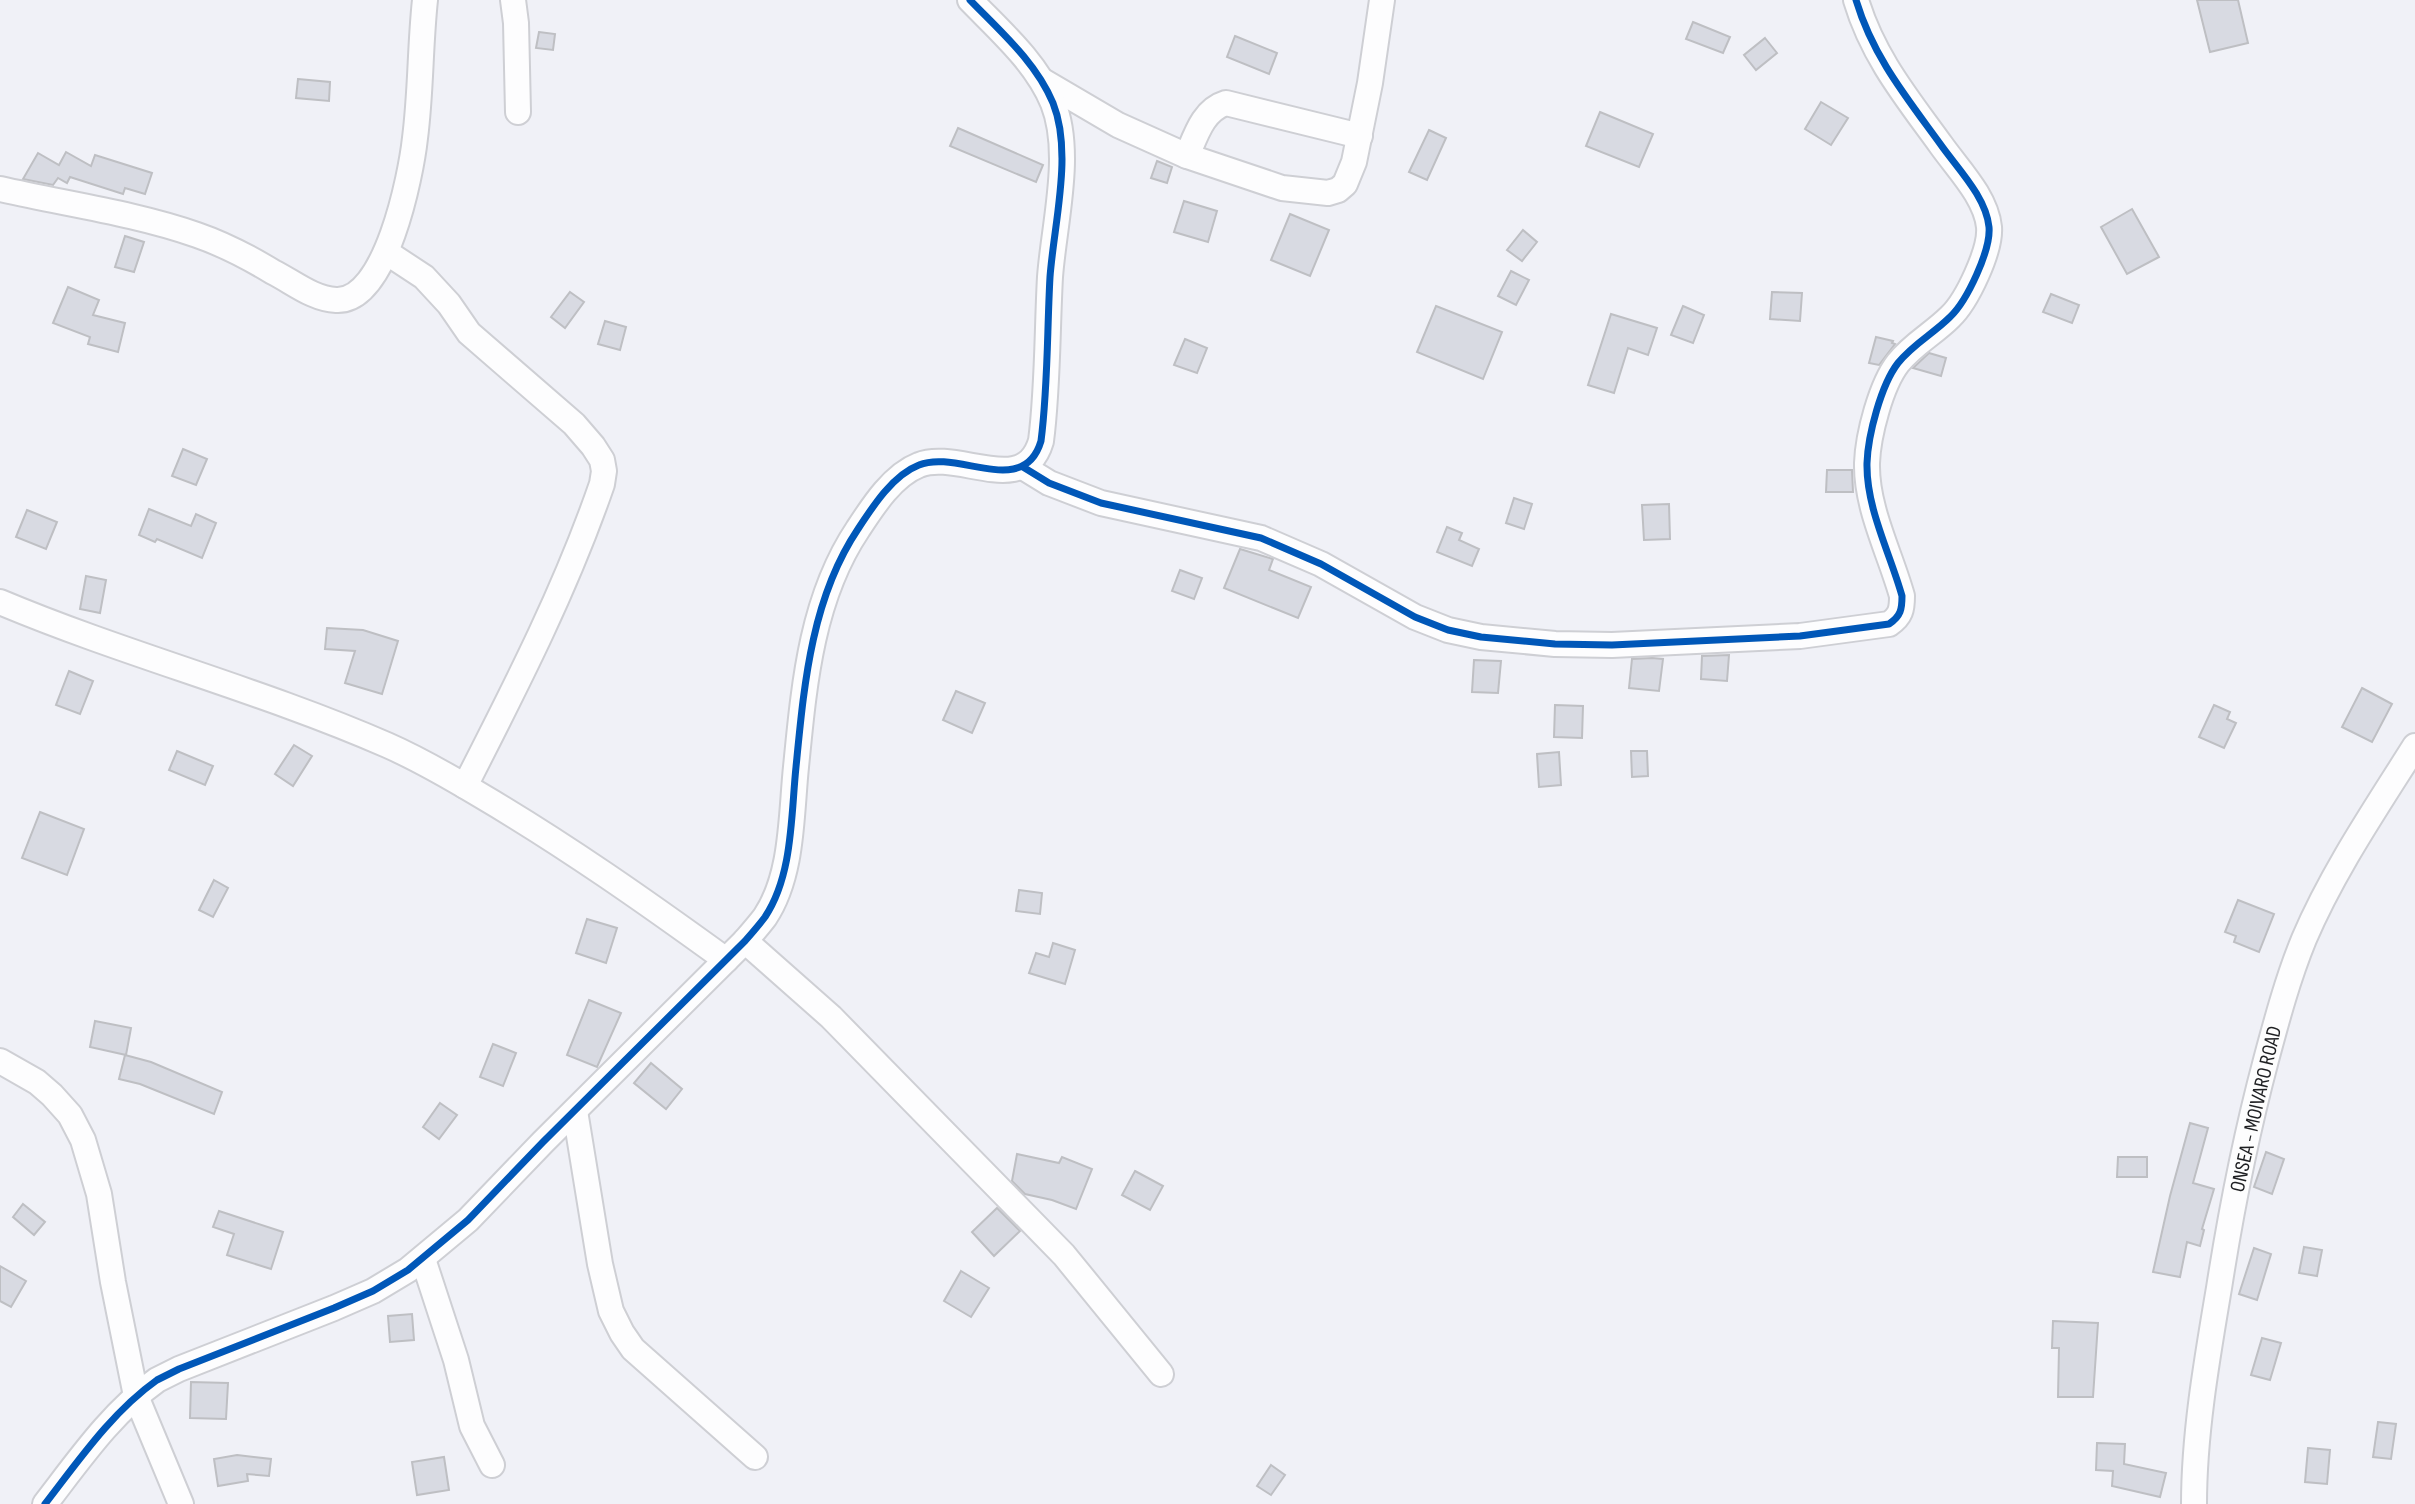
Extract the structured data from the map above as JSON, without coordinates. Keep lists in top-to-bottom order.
{
  "streets": {
    "street": ["ONSEA - MOIVARO ROAD"]
  }
}
